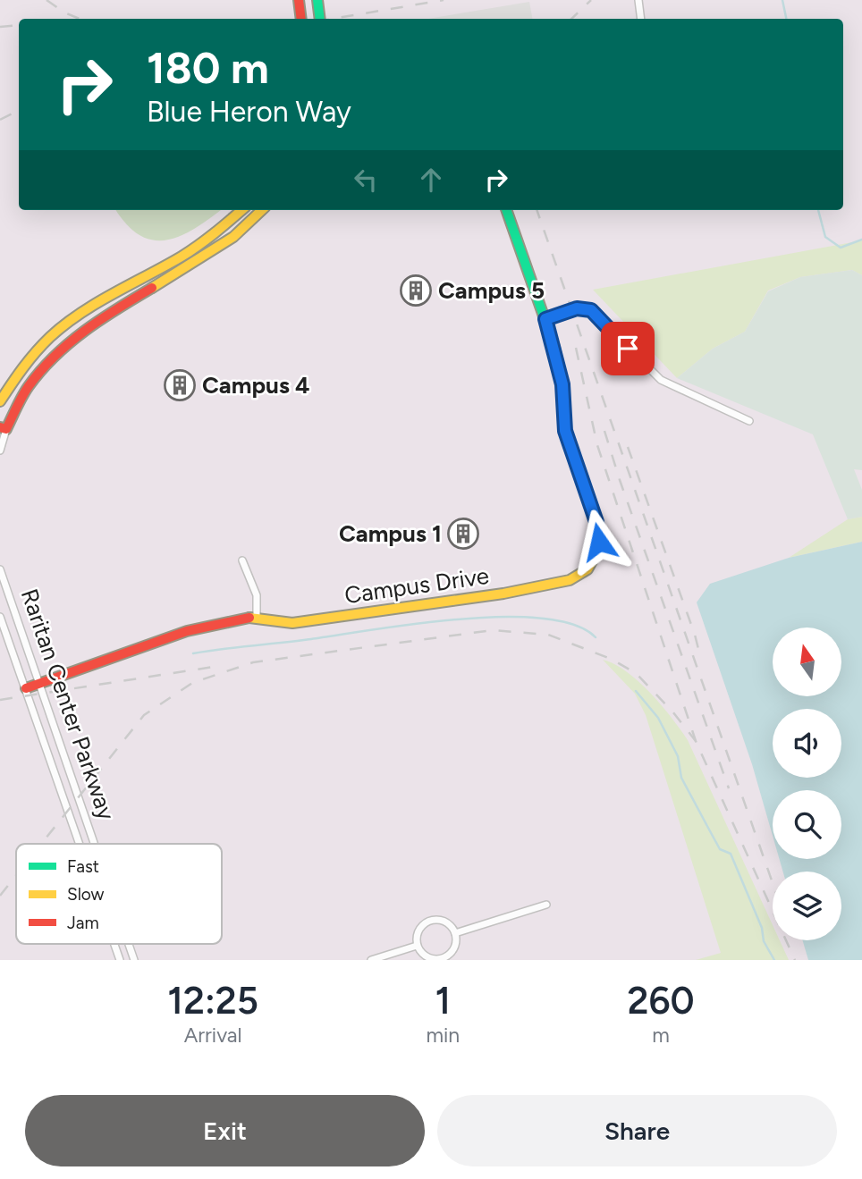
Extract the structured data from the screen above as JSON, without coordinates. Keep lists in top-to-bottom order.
{
  "streets": {
    "street": ["Campus Drive", "Raritan Center Parkway"]
  },
  "crossings": [
    ["Campus Drive", "Raritan Center Parkway"]
  ],
  "places": {
    "building": ["Campus 5", "Campus 4", "Campus 1"]
  },
  "legend": ["Fast", "Slow", "Jam"],
  "north": "top",
  "page": {
    "turn": ["180 m", "Blue Heron Way"],
    "eta": [
      "12:25",
      "Arrival",
      "1",
      "min",
      "260",
      "m"
    ],
    "buttons": ["Exit", "Share"]
  }
}
